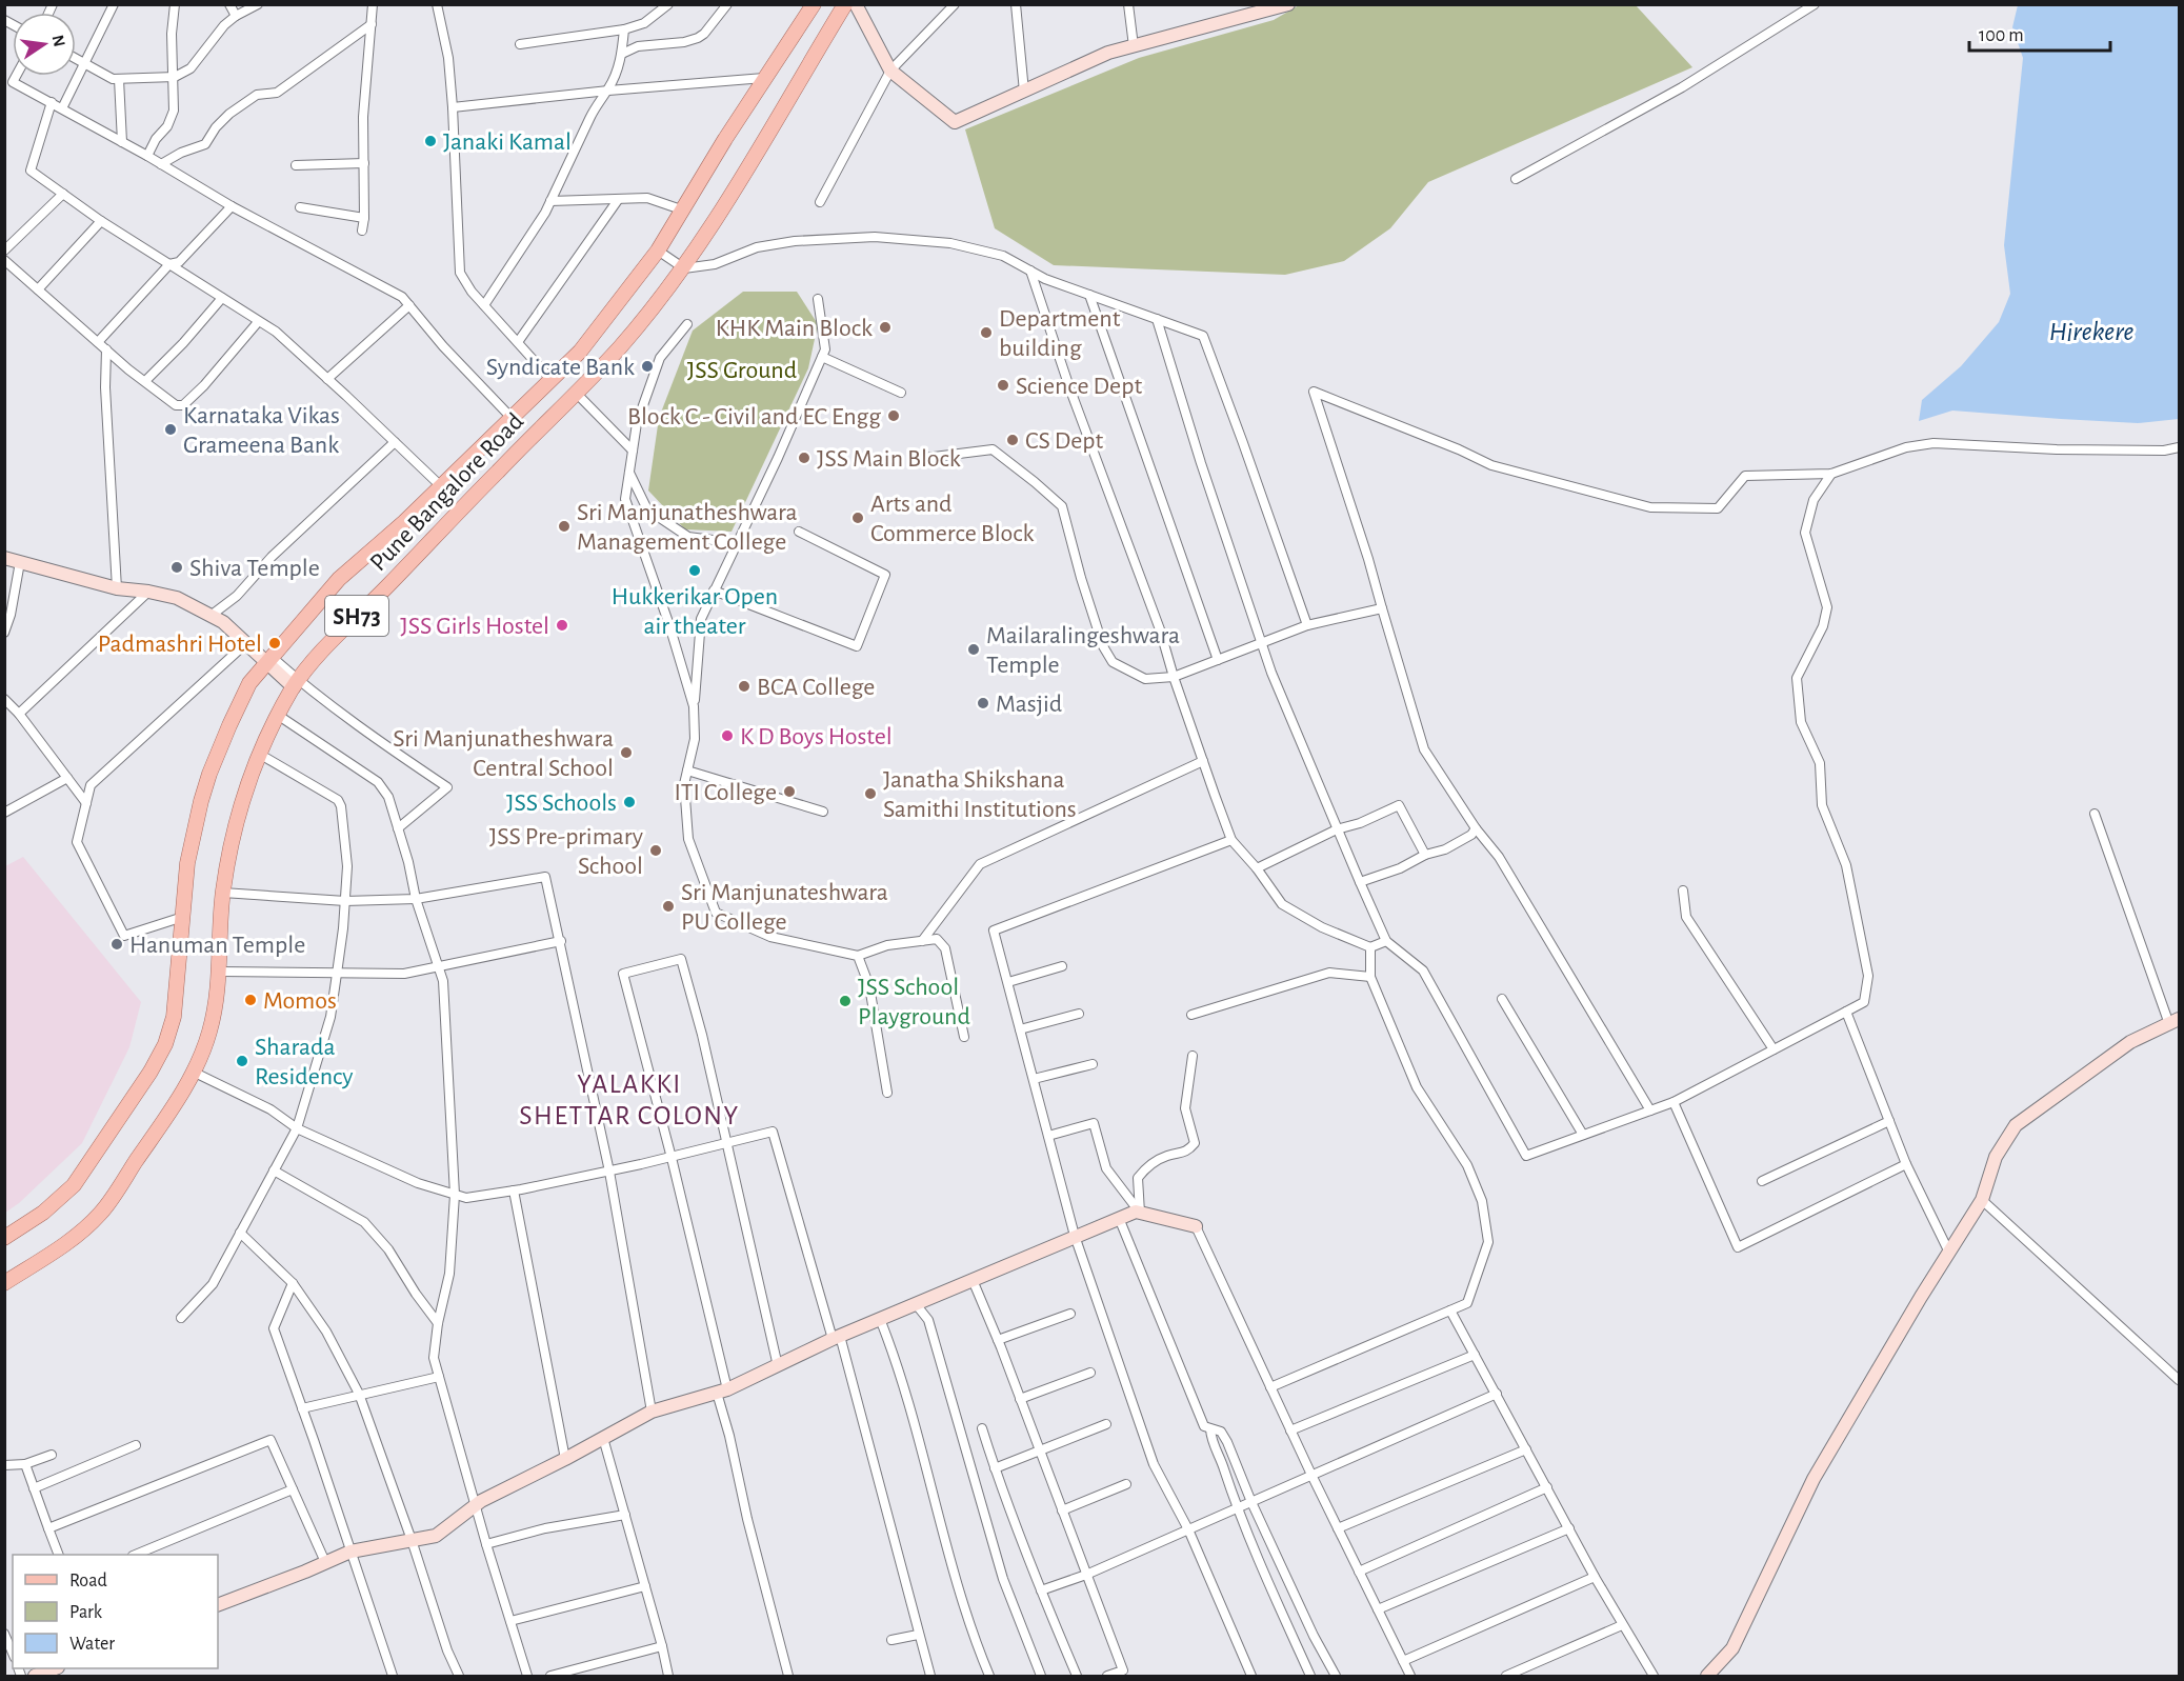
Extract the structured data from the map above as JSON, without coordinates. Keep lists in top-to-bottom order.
{
  "streets": {
    "main road": ["Pune Bangalore Road", "SH73"]
  },
  "districts": ["YALAKKI SHETTAR COLONY"],
  "water": ["Hirekere"],
  "parks": ["JSS Ground"],
  "places": [
    "Janaki Kamal",
    "KHK Main Block",
    "Department building",
    "Syndicate Bank",
    "Science Dept",
    "Block C - Civil and EC Engg",
    "Karnataka Vikas Grameena Bank",
    "CS Dept",
    "JSS Main Block",
    "Arts and Commerce Block",
    "Sri Manjunatheshwara Management College",
    "Shiva Temple",
    "Hukkerikar Open air theater",
    "JSS Girls Hostel",
    "Padmashri Hotel",
    "Mailaralingeshwara Temple",
    "BCA College",
    "Masjid",
    "K D Boys Hostel",
    "Sri Manjunatheshwara Central School",
    "ITI College",
    "Janatha Shikshana Samithi Institutions",
    "JSS Schools",
    "JSS Pre-primary School",
    "Sri Manjunateshwara PU College",
    "Hanuman Temple",
    "Momos",
    "JSS School Playground",
    "Sharada Residency"
  ],
  "legend": ["Road", "Park", "Water"],
  "scale_bar": "100 m",
  "north": "right"
}
